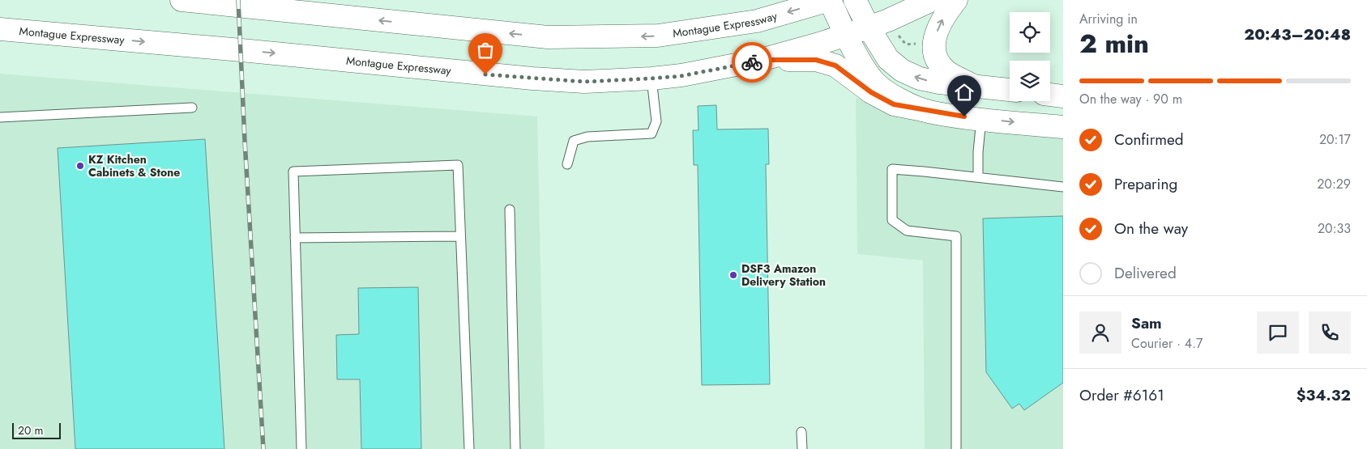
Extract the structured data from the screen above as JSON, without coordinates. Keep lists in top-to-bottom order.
{
  "streets": {
    "main road": ["Montague Expressway"]
  },
  "places": ["KZ Kitchen Cabinets & Stone", "DSF3 Amazon Delivery Station"],
  "scale_bar": "20 m",
  "page": {
    "heading": ["2 min", "Arriving in", "20:43–20:48"],
    "panel": [
      "Sam",
      "Courier · 4.7",
      "Order #6161",
      "$34.32"
    ],
    "bar": "On the way · 90 m",
    "list": [
      ["Confirmed", "20:17"],
      ["Preparing", "20:29"],
      ["On the way", "20:33"],
      "Delivered"
    ],
    "scale": "20 m"
  }
}
